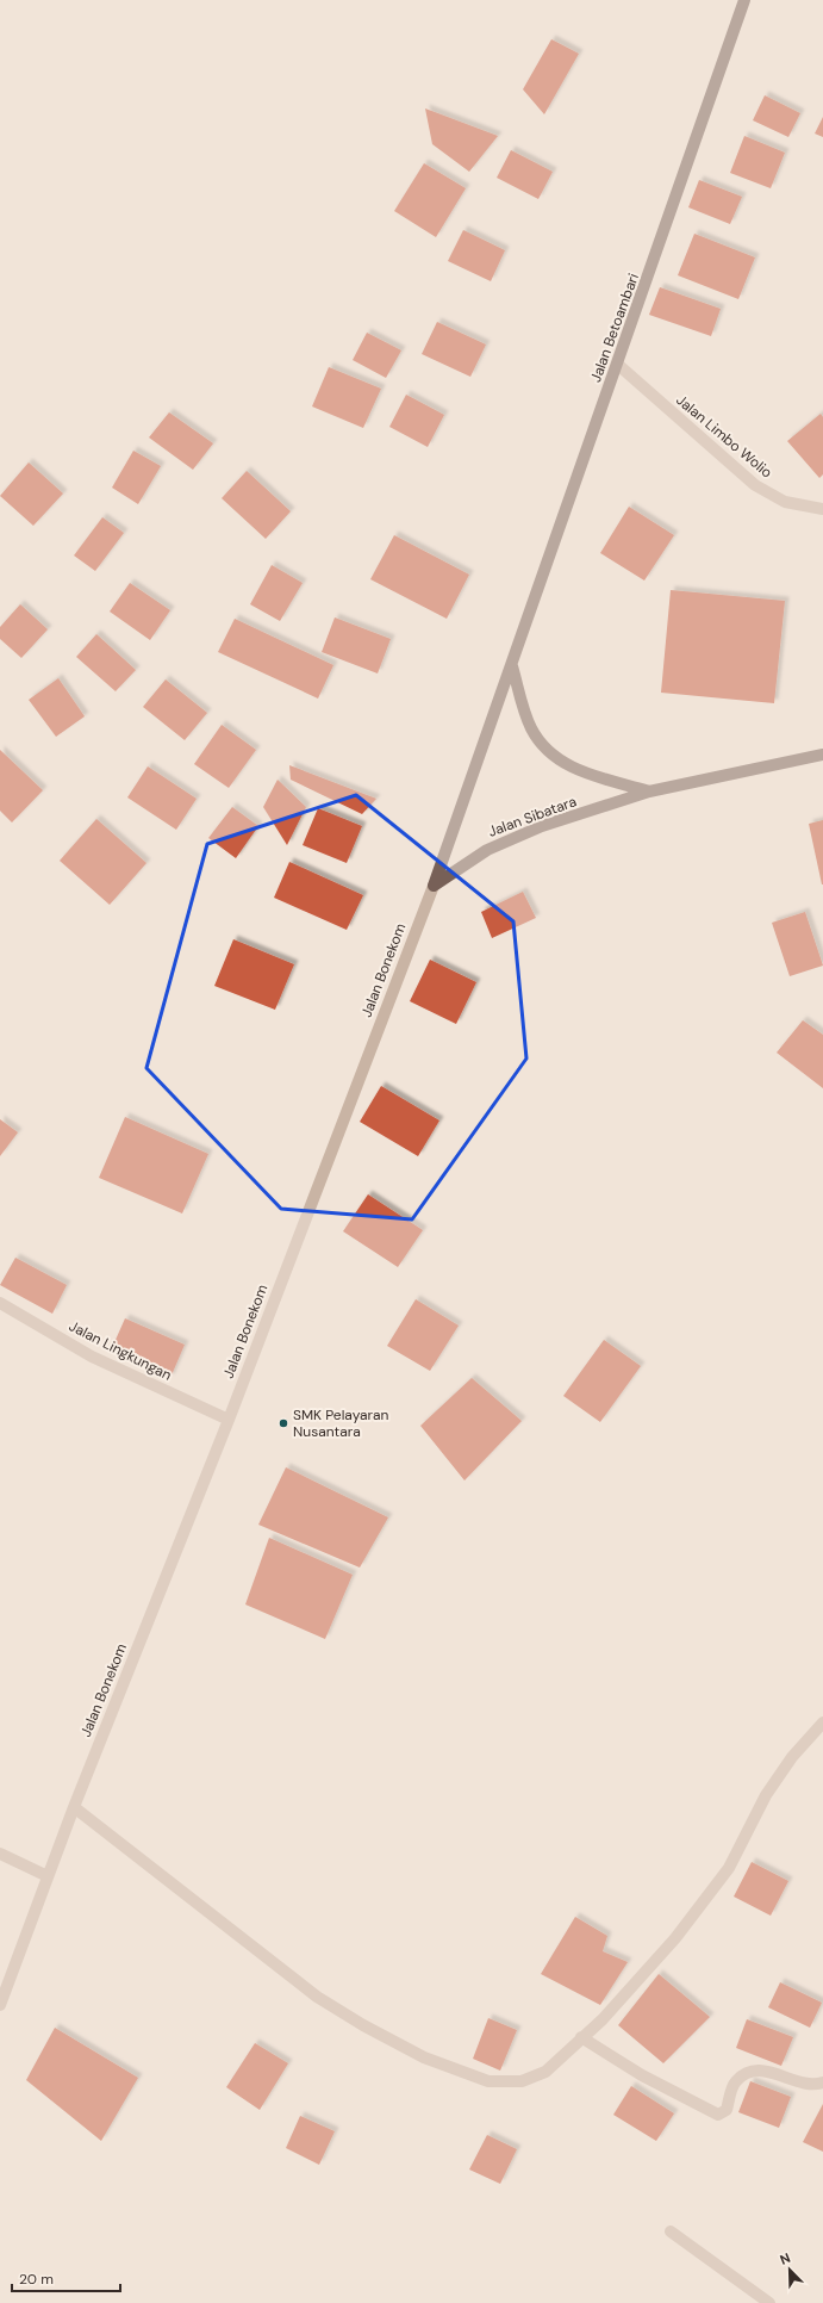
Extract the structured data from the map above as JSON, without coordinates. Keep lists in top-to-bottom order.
{
  "streets": {
    "main road": ["Jalan Betoambari", "Jalan Sibatara", "Jalan Bonekom"],
    "street": ["Jalan Limbo Wolio", "Jalan Lingkungan"]
  },
  "crossings": [
    ["Jalan Betoambari", "Jalan Limbo Wolio"],
    ["Jalan Betoambari", "Jalan Sibatara"],
    ["Jalan Betoambari", "Jalan Bonekom"],
    ["Jalan Sibatara", "Jalan Bonekom"],
    ["Jalan Bonekom", "Jalan Lingkungan"]
  ],
  "places": ["SMK Pelayaran Nusantara"],
  "scale_bar": "20 m",
  "north": "top left"
}
